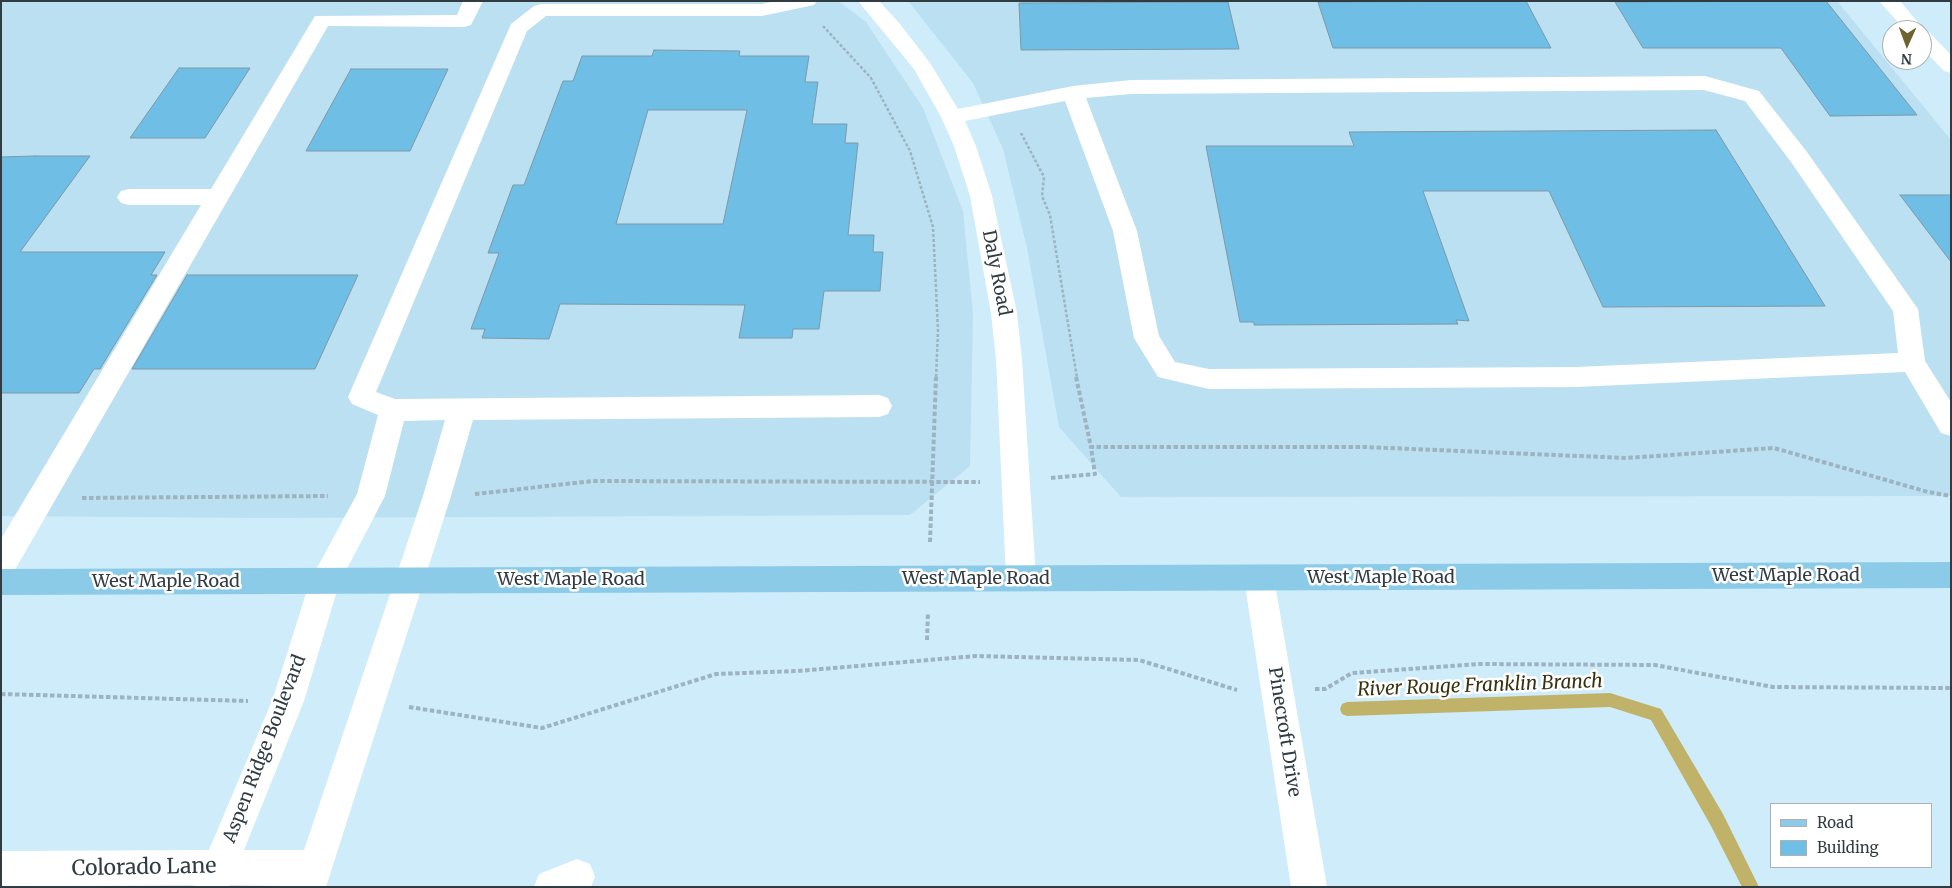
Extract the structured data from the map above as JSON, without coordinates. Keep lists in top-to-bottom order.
{
  "streets": {
    "main road": ["West Maple Road"],
    "street": [
      "Daly Road",
      "Pinecroft Drive",
      "Aspen Ridge Boulevard",
      "Colorado Lane"
    ]
  },
  "crossings": [
    ["Daly Road", "West Maple Road"],
    ["West Maple Road", "Pinecroft Drive"],
    ["West Maple Road", "Aspen Ridge Boulevard"],
    ["Aspen Ridge Boulevard", "Colorado Lane"]
  ],
  "water": ["River Rouge Franklin Branch"],
  "legend": ["Road", "Building"],
  "north": "bottom"
}
